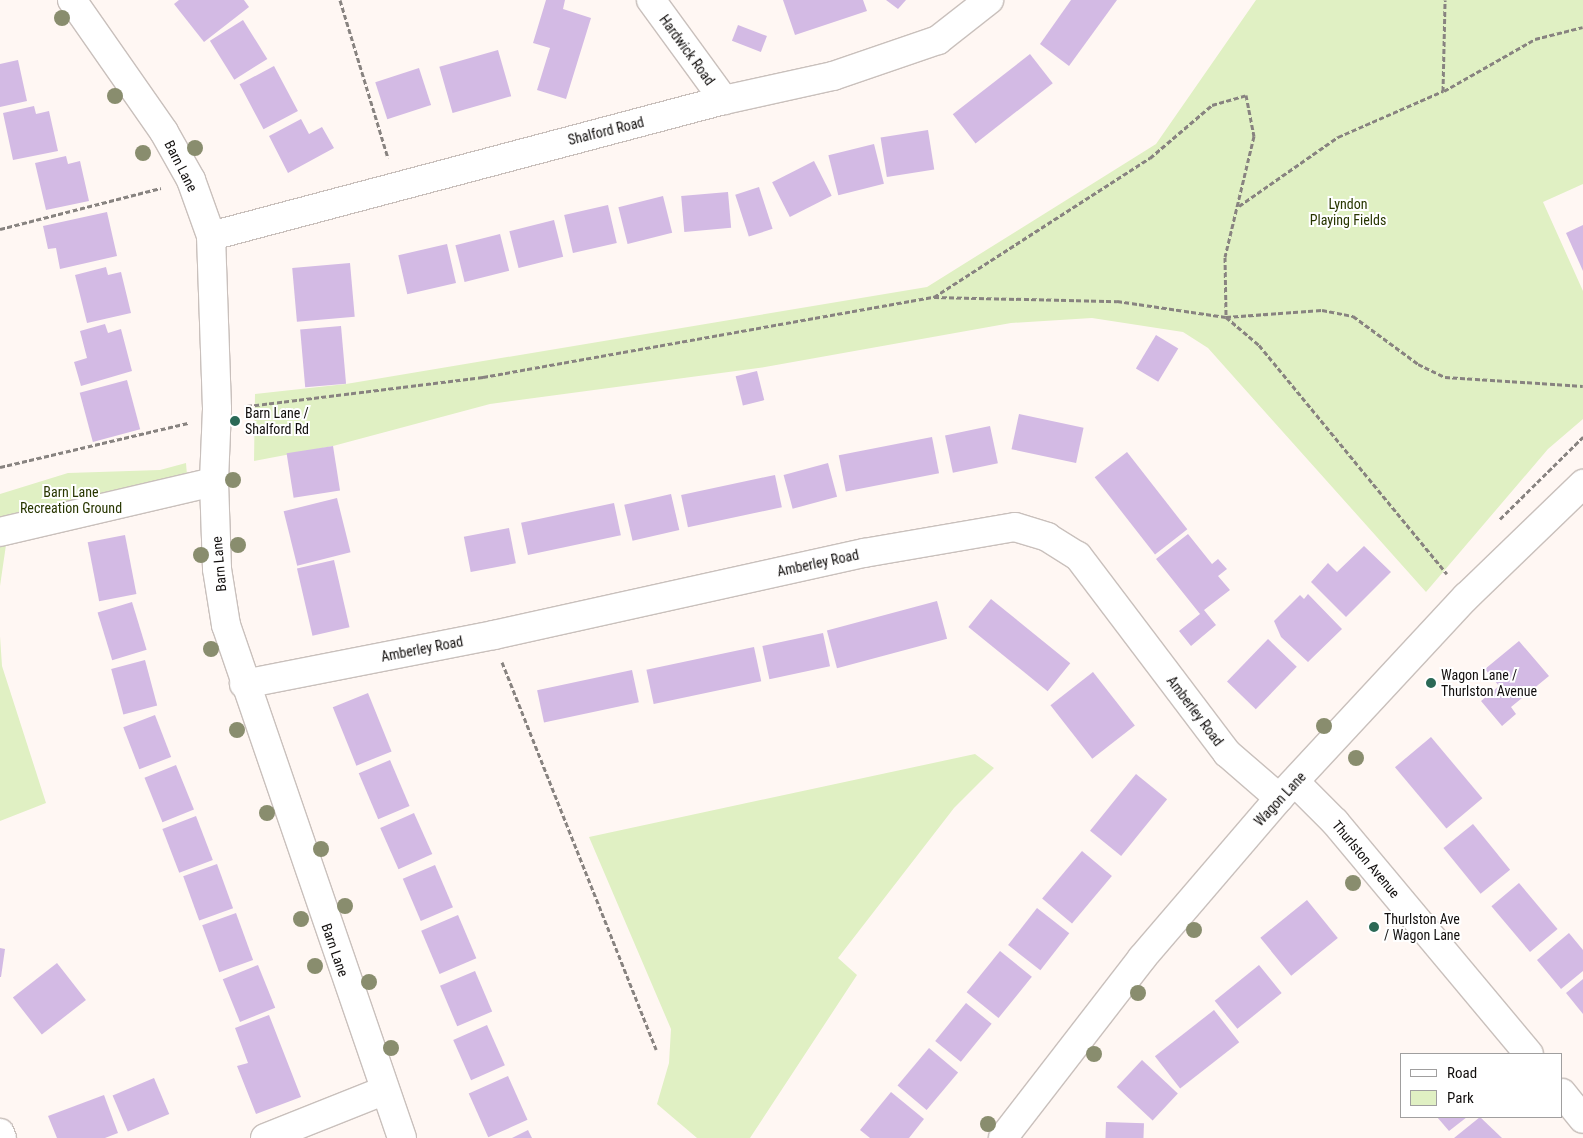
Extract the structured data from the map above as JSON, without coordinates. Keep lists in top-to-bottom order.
{
  "streets": {
    "street": [
      "Hardwick Road",
      "Shalford Road",
      "Barn Lane",
      "Amberley Road",
      "Wagon Lane",
      "Thurlston Avenue"
    ]
  },
  "crossings": [
    ["Hardwick Road", "Shalford Road"],
    ["Shalford Road", "Barn Lane"],
    ["Barn Lane", "Amberley Road"],
    ["Amberley Road", "Wagon Lane"],
    ["Amberley Road", "Thurlston Avenue"],
    ["Wagon Lane", "Thurlston Avenue"]
  ],
  "parks": ["Lyndon Playing Fields", "Barn Lane Recreation Ground"],
  "places": ["Barn Lane / Shalford Rd", "Wagon Lane / Thurlston Avenue", "Thurlston Ave / Wagon Lane"],
  "legend": ["Road", "Park"]
}
